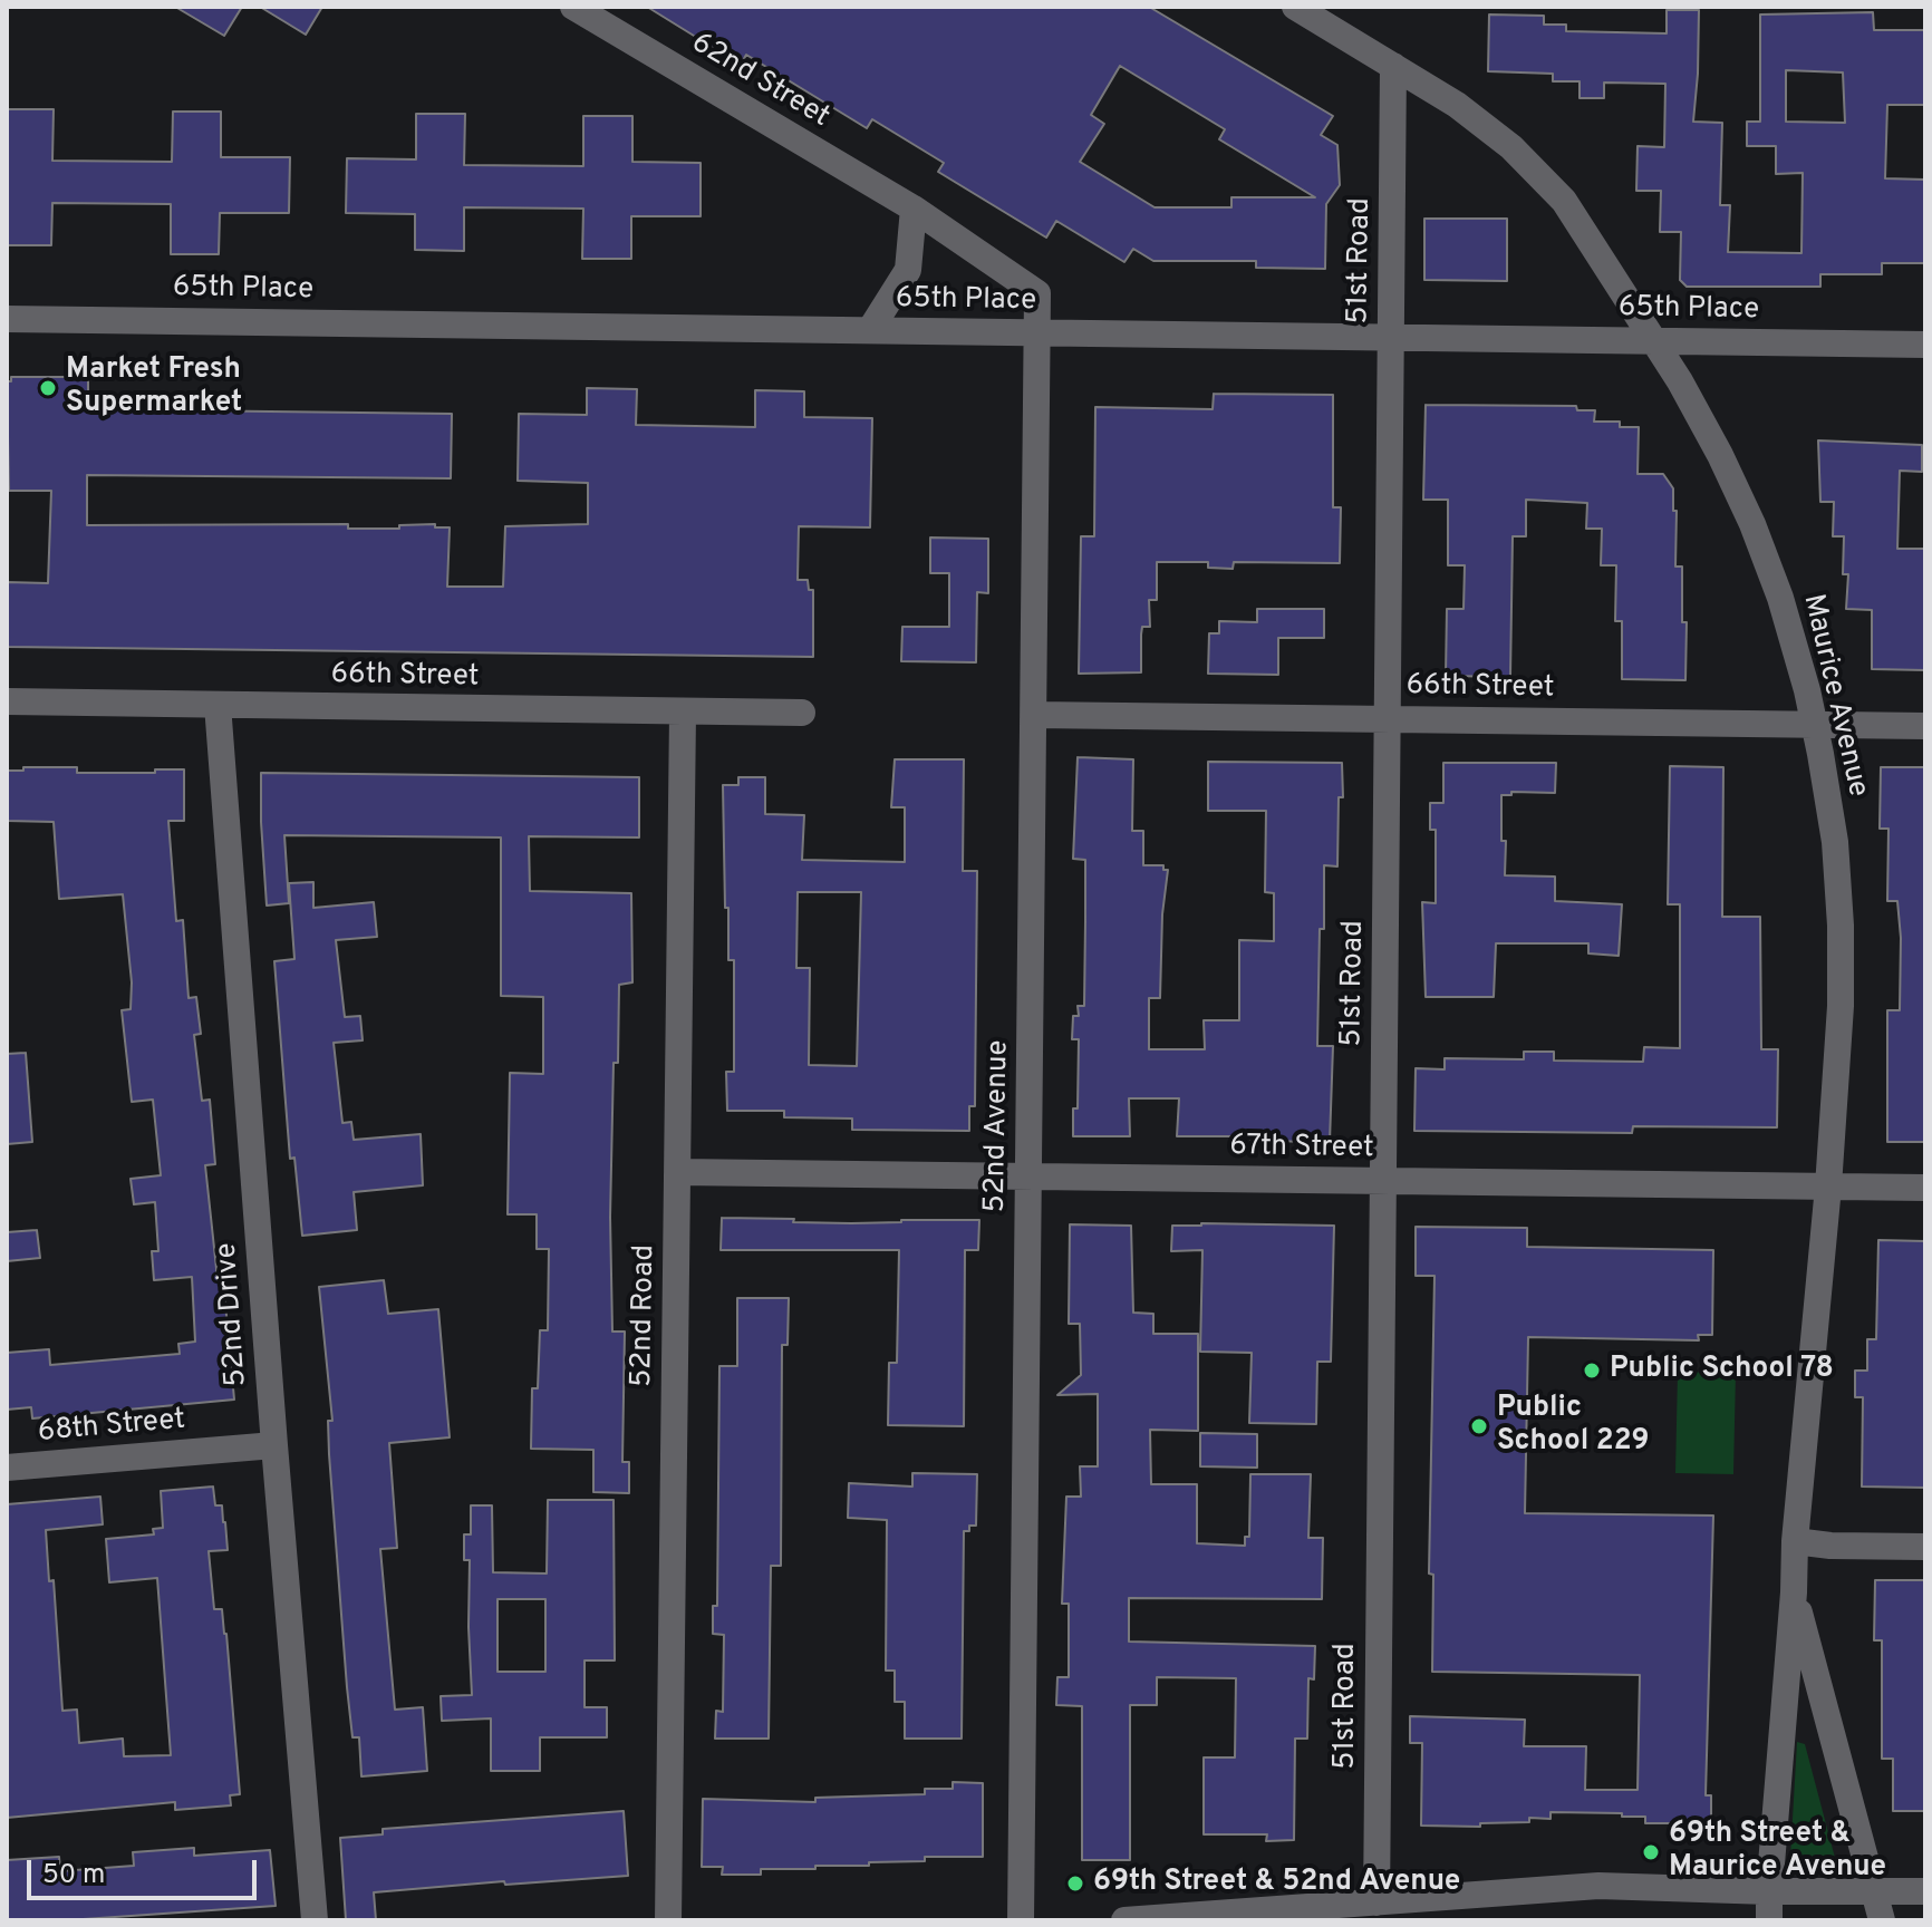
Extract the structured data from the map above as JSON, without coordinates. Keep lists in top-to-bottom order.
{
  "streets": {
    "street": [
      "62nd Street",
      "51st Road",
      "65th Place",
      "66th Street",
      "Maurice Avenue",
      "52nd Avenue",
      "67th Street",
      "52nd Drive",
      "52nd Road",
      "68th Street"
    ]
  },
  "crossings": [
    ["62nd Street", "65th Place"],
    ["62nd Street", "52nd Avenue"],
    ["51st Road", "65th Place"],
    ["51st Road", "66th Street"],
    ["51st Road", "Maurice Avenue"],
    ["51st Road", "67th Street"],
    ["65th Place", "Maurice Avenue"],
    ["65th Place", "52nd Avenue"],
    ["66th Street", "Maurice Avenue"],
    ["66th Street", "52nd Avenue"],
    ["66th Street", "52nd Drive"],
    ["66th Street", "52nd Road"],
    ["Maurice Avenue", "67th Street"],
    ["52nd Avenue", "67th Street"],
    ["67th Street", "52nd Road"],
    ["52nd Drive", "68th Street"]
  ],
  "places": [
    "Market Fresh Supermarket",
    "Public School 78",
    "Public School 229",
    "69th Street & Maurice Avenue",
    "69th Street & 52nd Avenue"
  ],
  "scale_bar": "50 m"
}
